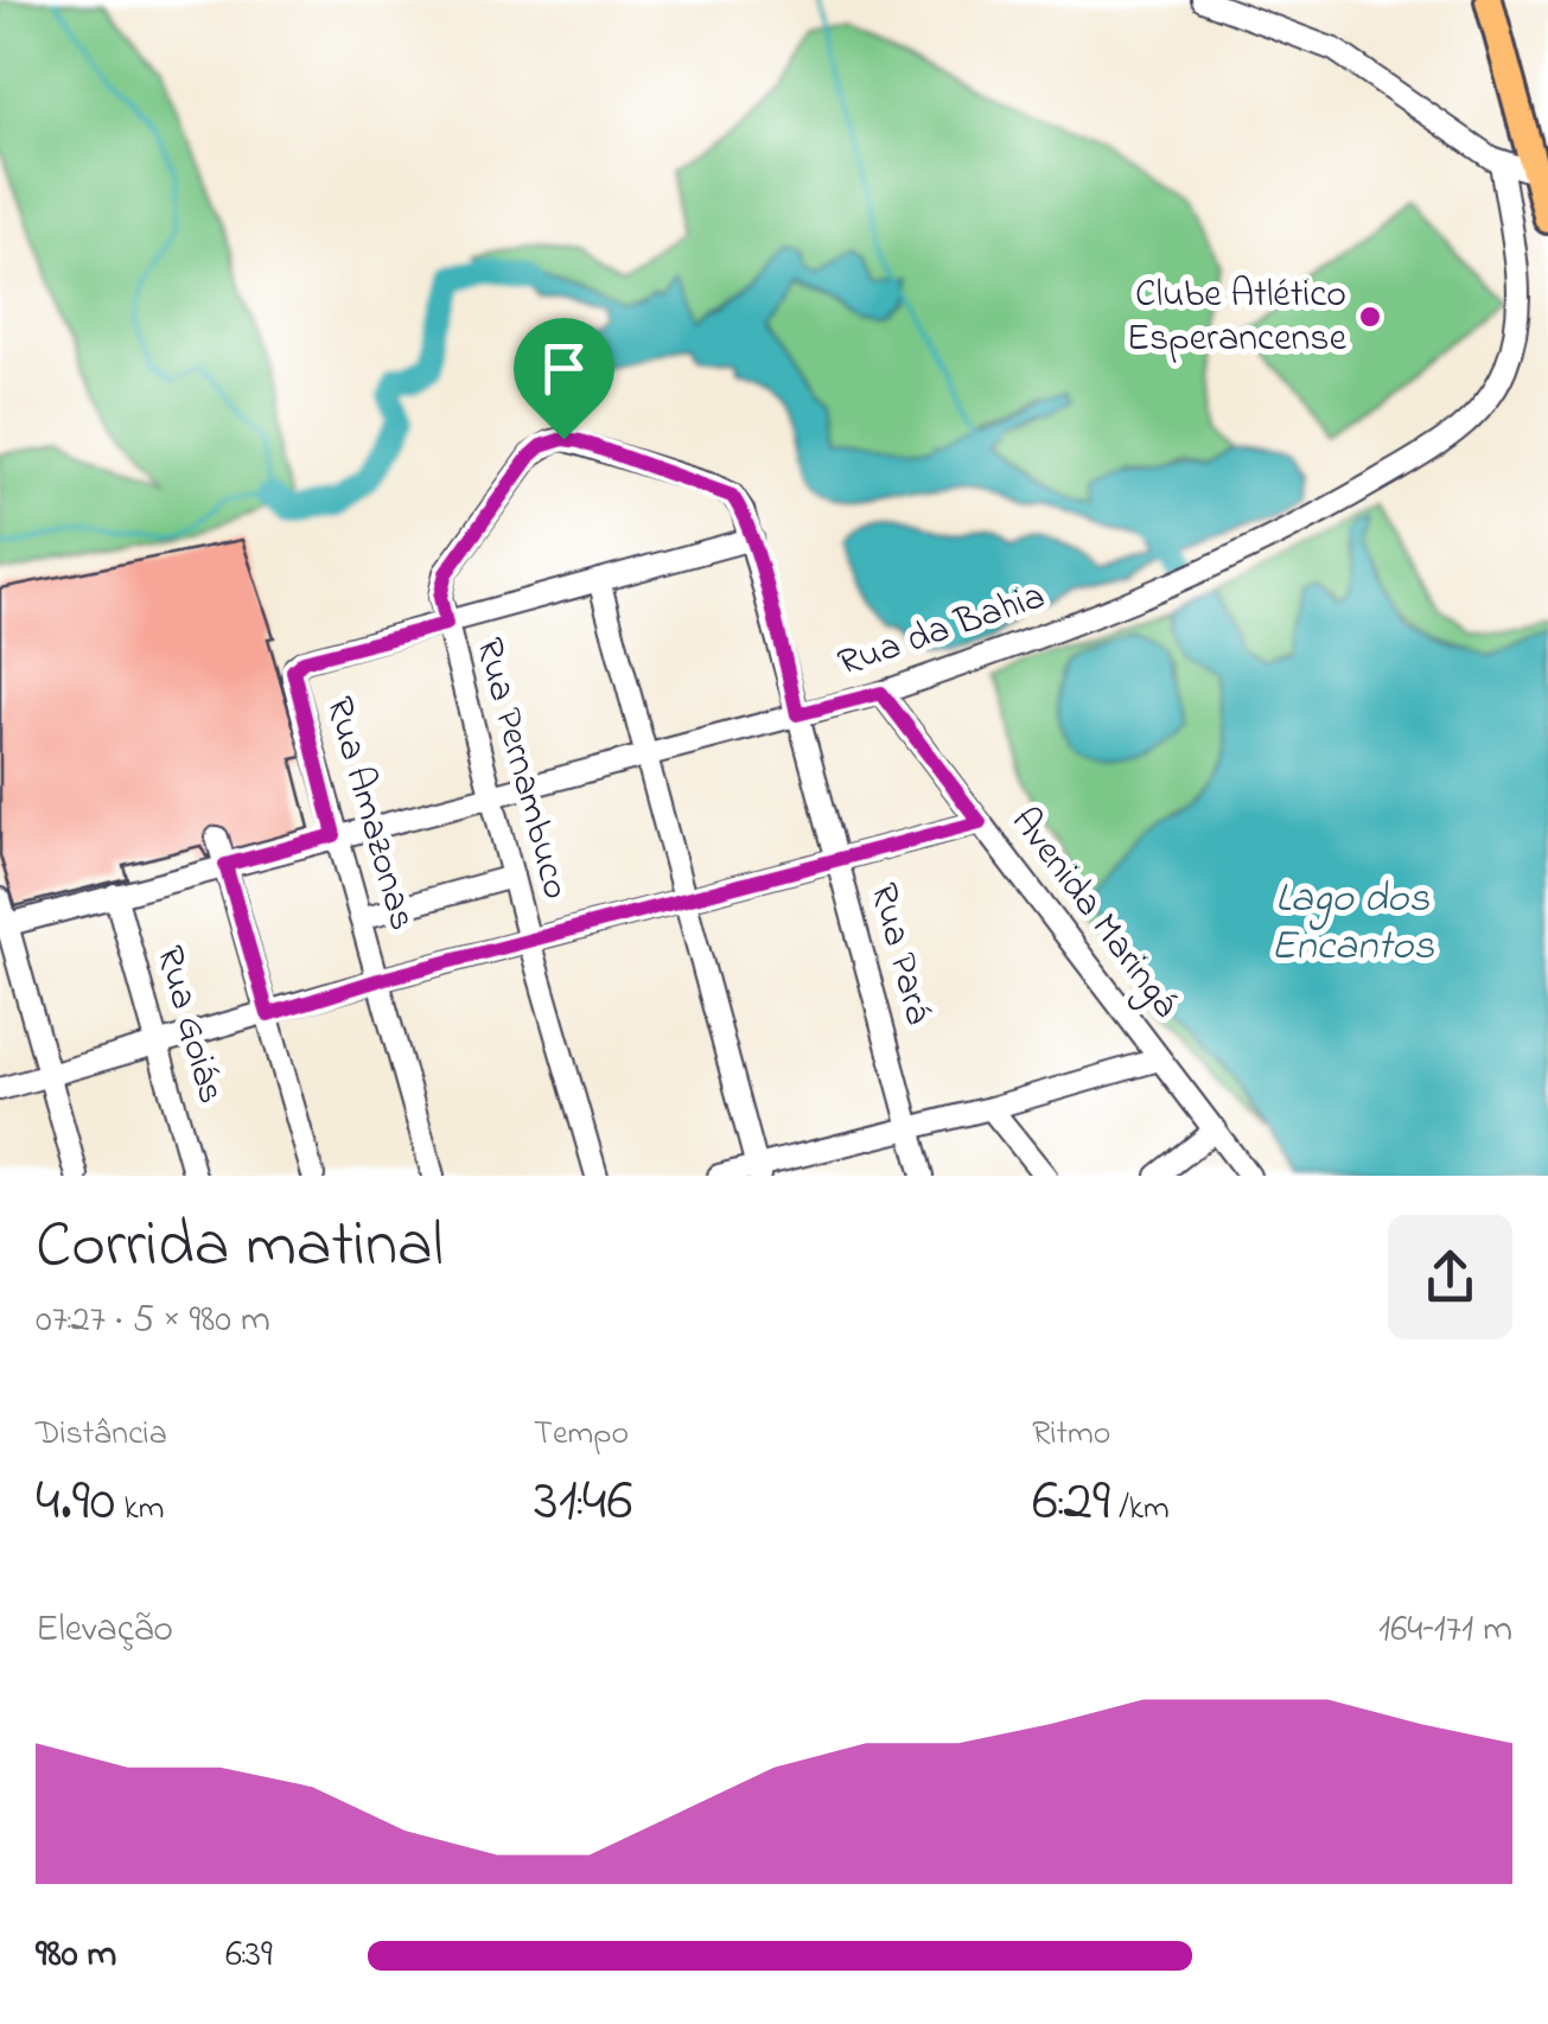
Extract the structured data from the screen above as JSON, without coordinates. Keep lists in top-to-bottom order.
{
  "streets": {
    "street": [
      "Rua da Bahia",
      "Rua Pernambuco",
      "Rua Amazonas",
      "Avenida Maringá",
      "Rua Pará",
      "Rua Goiás"
    ]
  },
  "crossings": [
    ["Rua da Bahia", "Rua Pernambuco"],
    ["Rua da Bahia", "Rua Amazonas"],
    ["Rua da Bahia", "Avenida Maringá"],
    ["Rua da Bahia", "Rua Pará"],
    ["Rua da Bahia", "Rua Goiás"],
    ["Rua Pernambuco", "Rua Amazonas"],
    ["Rua Pernambuco", "Rua Pará"]
  ],
  "water": ["Lago dos Encantos"],
  "places": ["Clube Atlético Esperancense"],
  "page": {
    "heading": ["Corrida matinal", "07:27 · 5 × 980 m"],
    "stats": [
      ["Distância", "4.90 km"],
      ["Tempo", "31:46"],
      ["Ritmo", "6:29 /km"]
    ],
    "chart": ["Elevação", "164–171 m"],
    "list": [
      {
        "name": "980 m",
        "note": "6:39"
      }
    ]
  }
}
